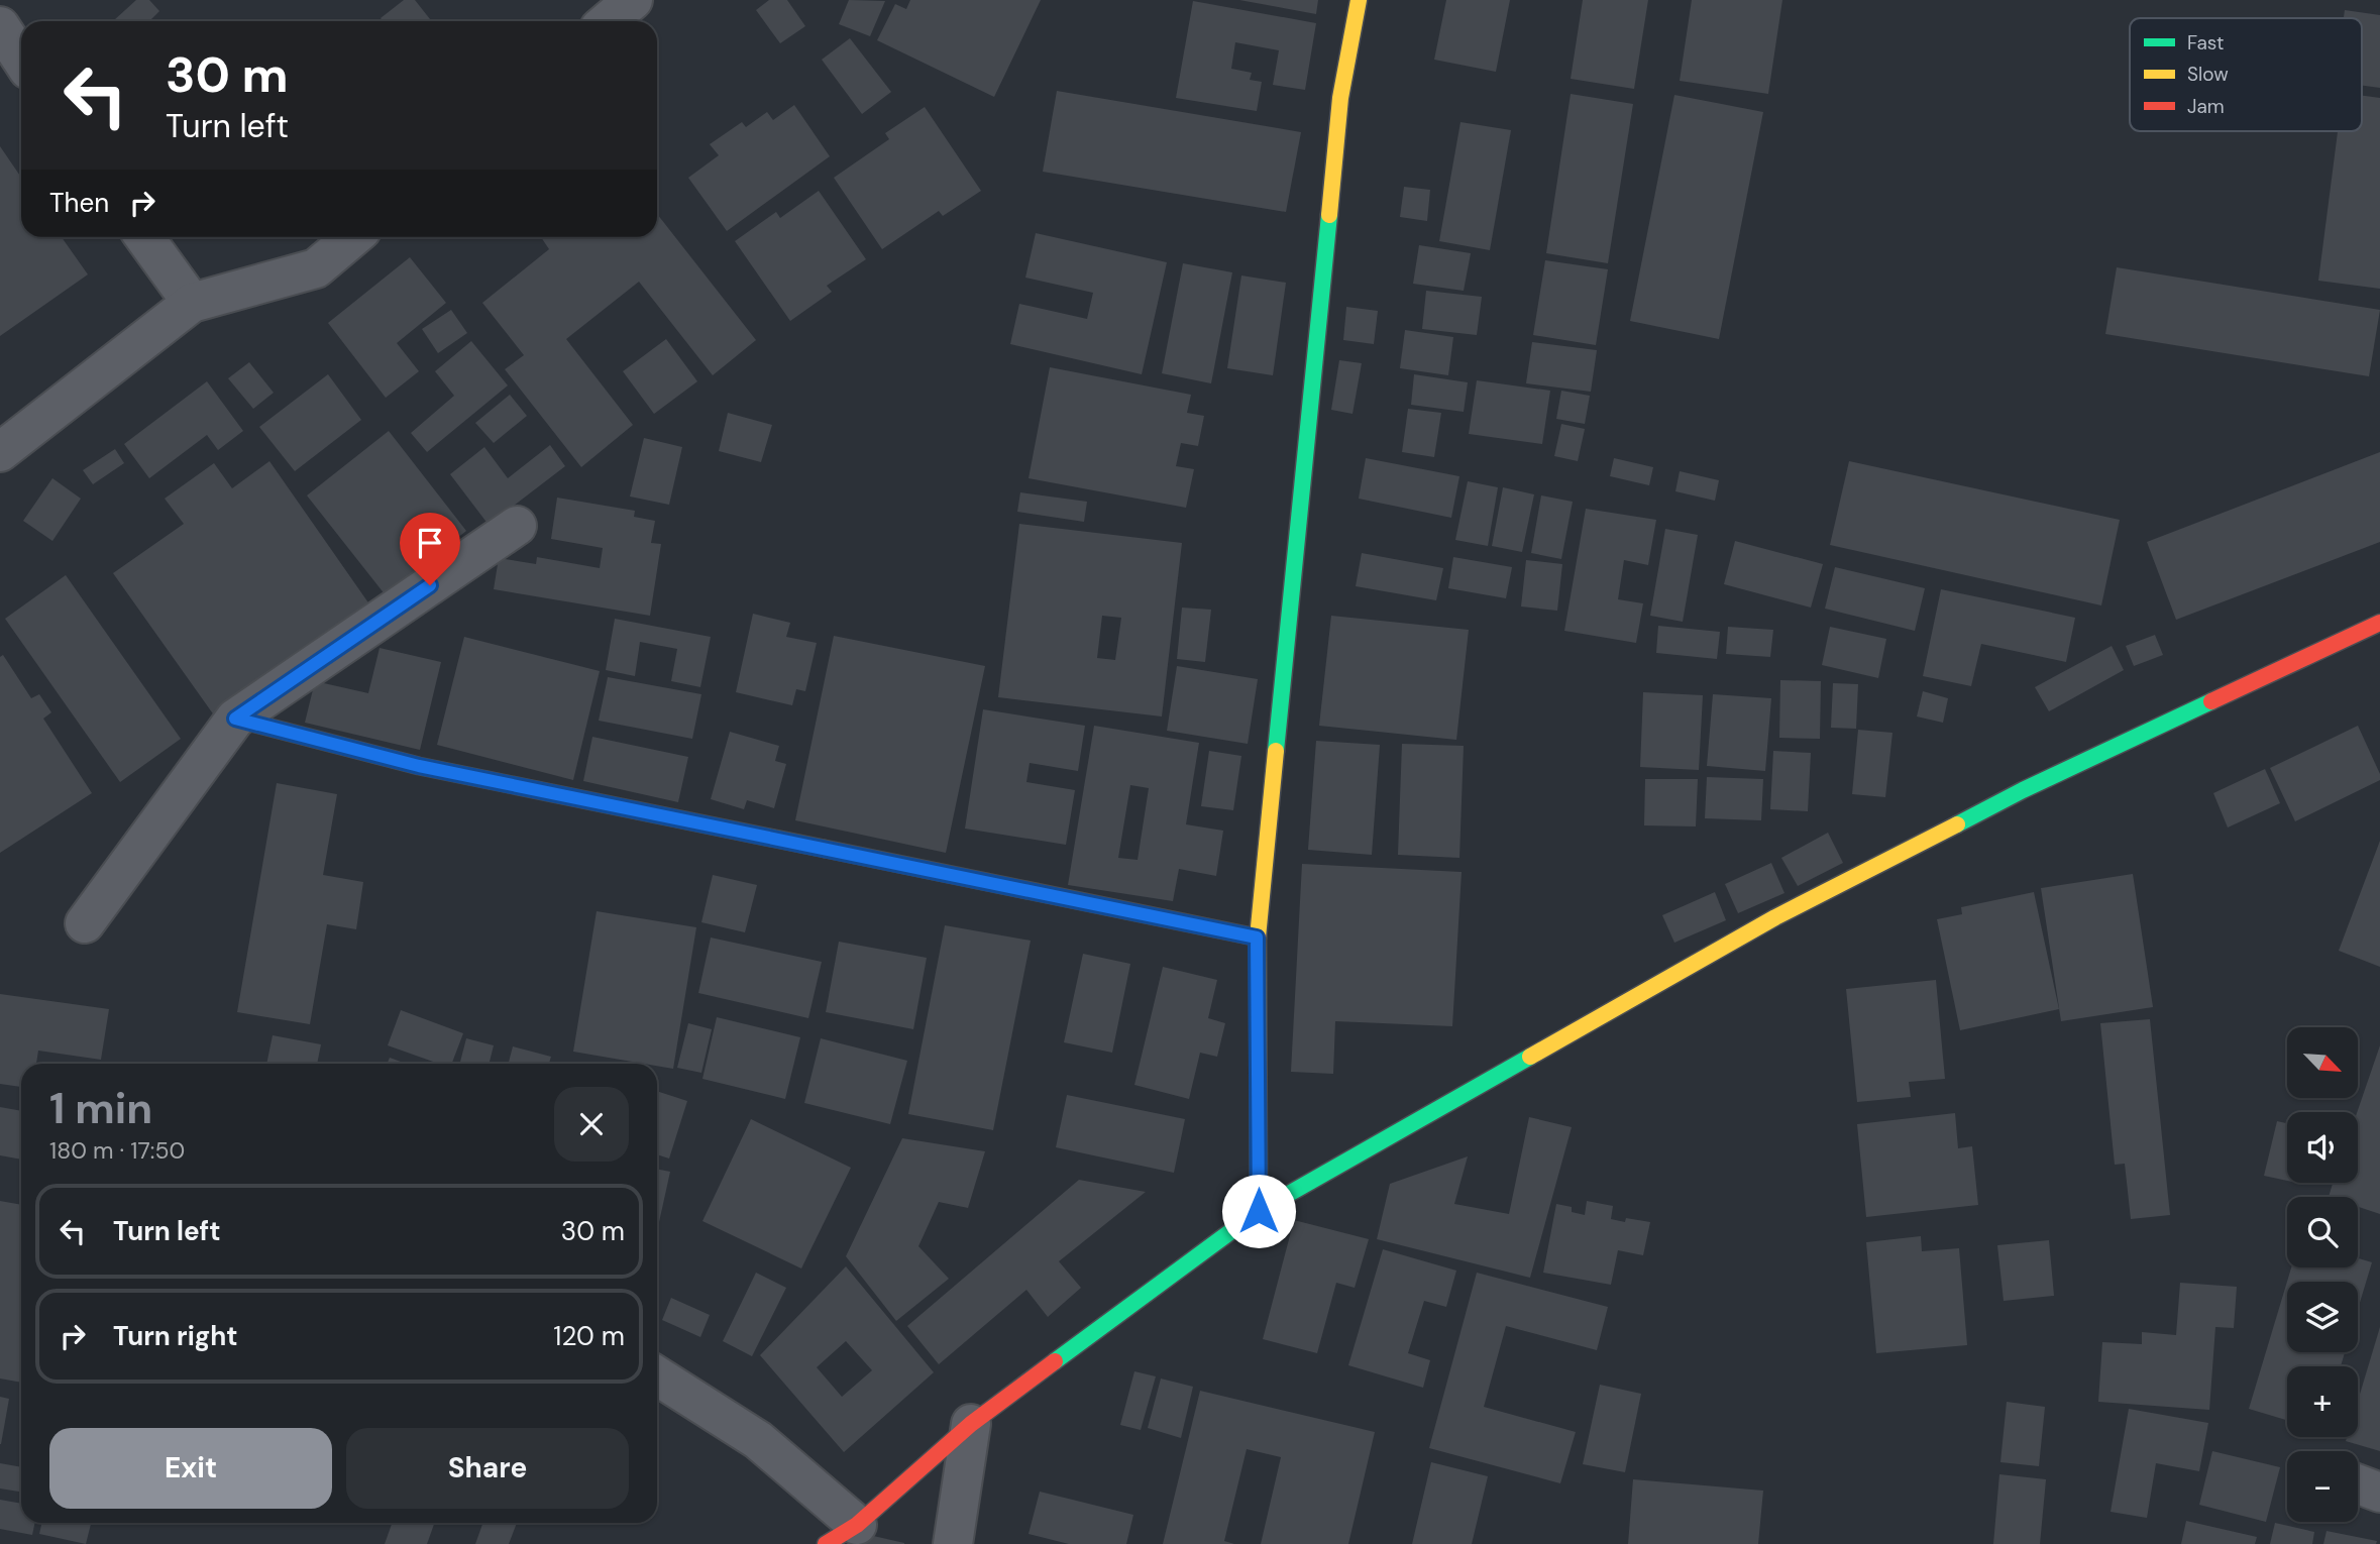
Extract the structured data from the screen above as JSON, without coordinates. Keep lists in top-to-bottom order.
{
  "legend": ["Fast", "Slow", "Jam"],
  "north": "bottom right",
  "page": {
    "turn": ["30 m", "Turn left"],
    "then": "Then",
    "map_buttons": ["+", "−"],
    "heading": ["1 min", "180 m · 17:50"],
    "list": [
      {
        "name": "Turn left",
        "value": "30 m"
      },
      {
        "name": "Turn right",
        "value": "120 m"
      }
    ],
    "buttons": ["Exit", "Share"]
  }
}
